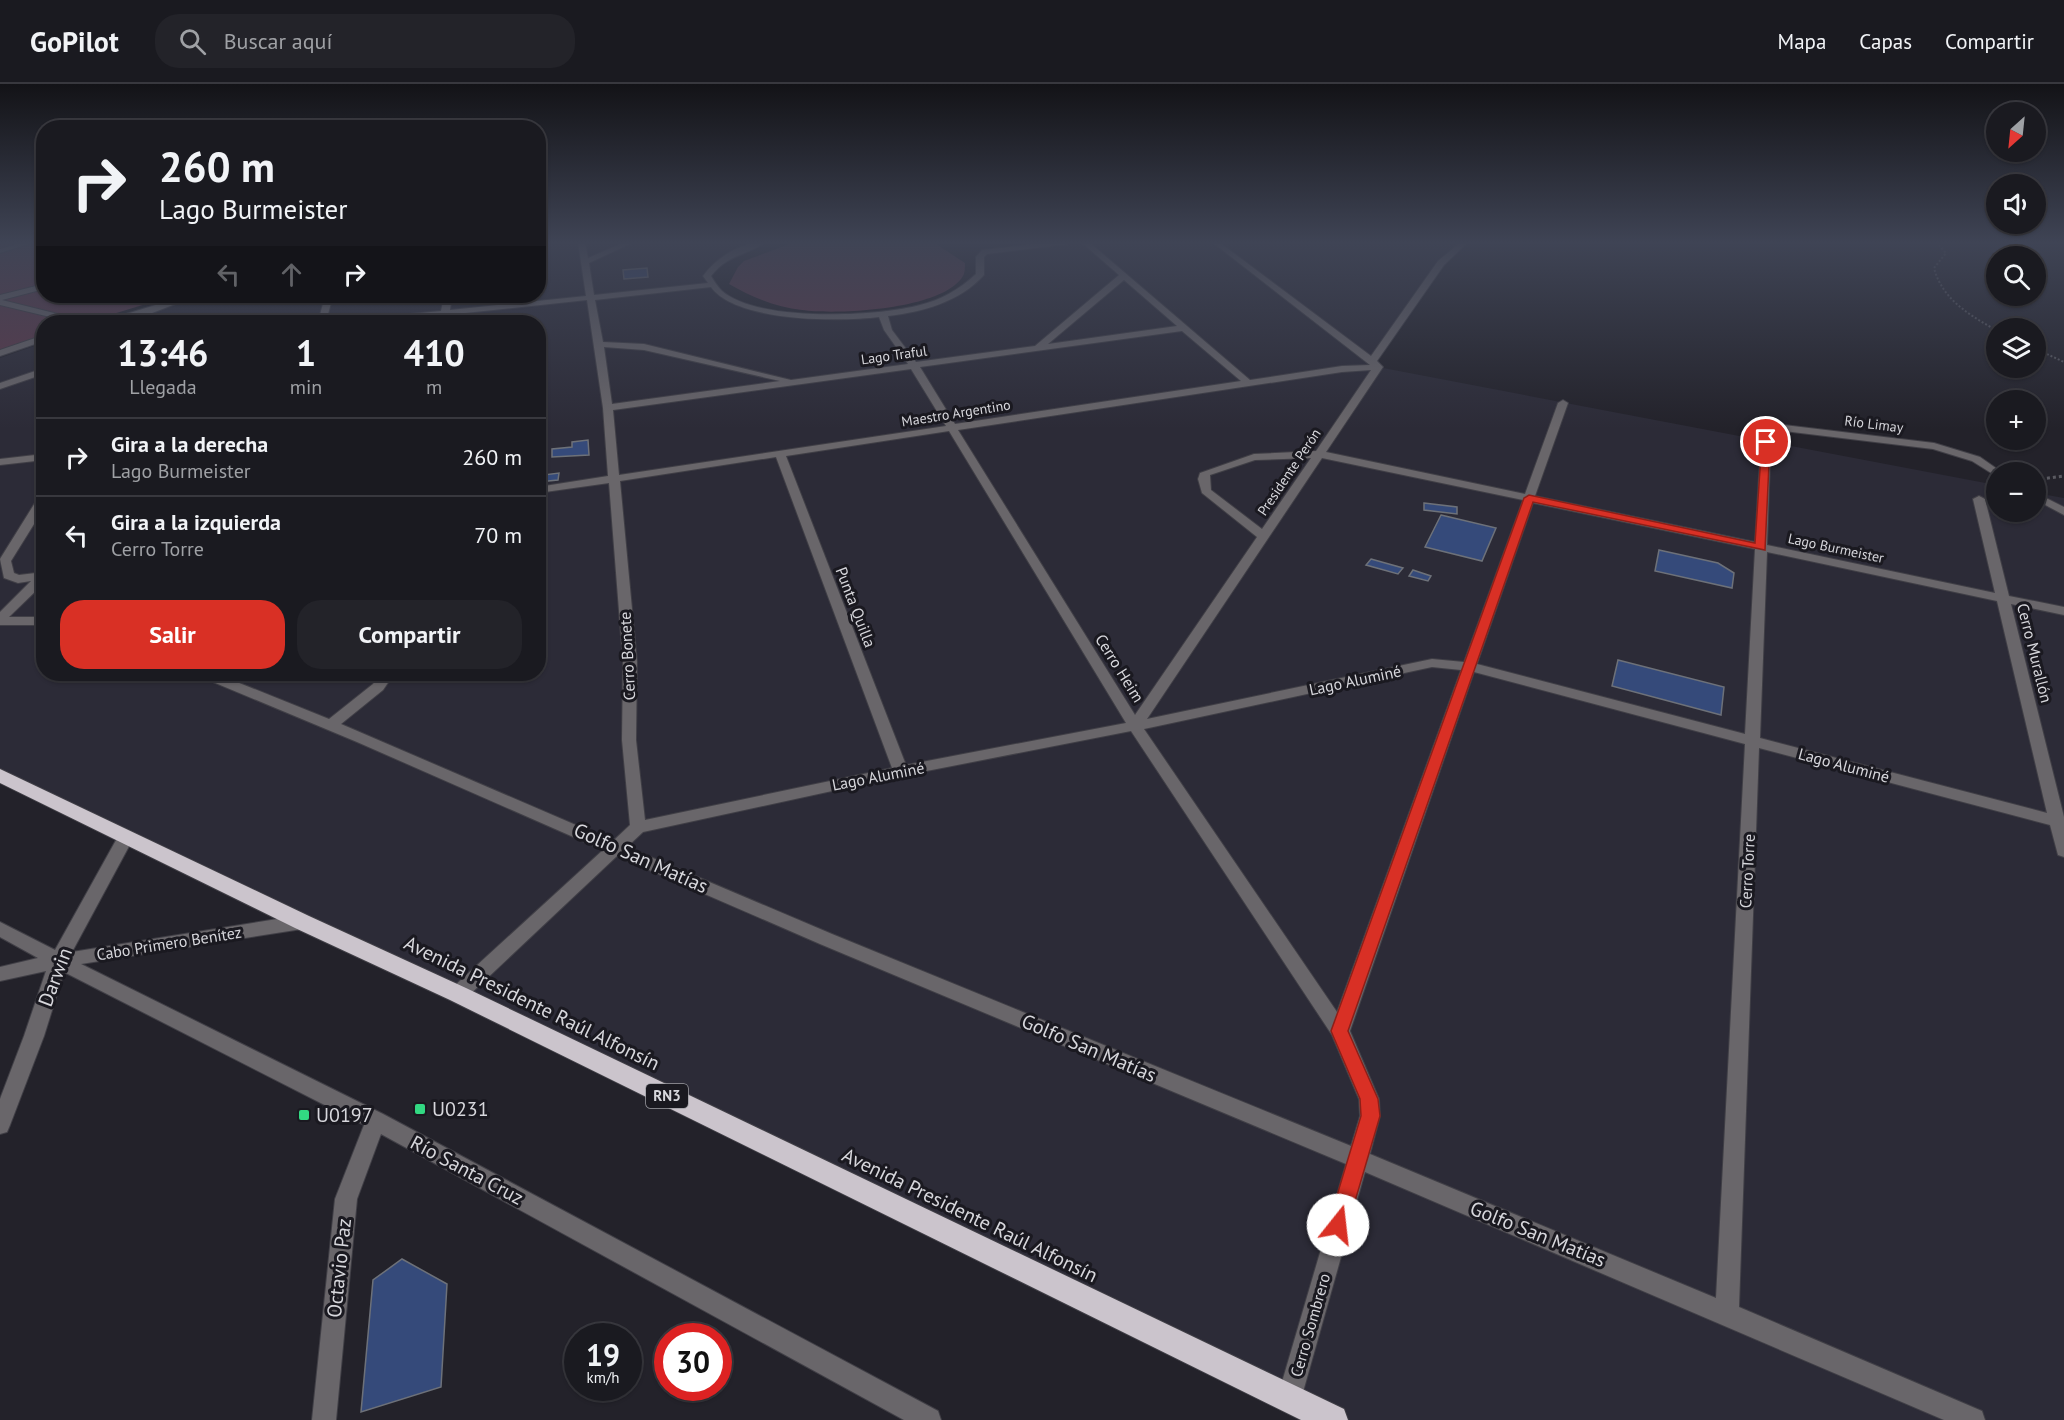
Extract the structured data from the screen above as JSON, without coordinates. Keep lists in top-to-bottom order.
{
  "streets": {
    "highway": ["Avenida Presidente Raúl Alfonsín", "RN3"],
    "street": [
      "Lago Traful",
      "Maestro Argentino",
      "Río Limay",
      "Presidente Perón",
      "Lago Burmeister",
      "Punta Quilla",
      "Cerro Murallón",
      "Cerro Bonete",
      "Cerro Heim",
      "Lago Aluminé",
      "Golfo San Matías",
      "Cerro Torre",
      "Cabo Primero Benítez",
      "Darwin",
      "Río Santa Cruz",
      "Octavio Paz",
      "Cerro Sombrero"
    ]
  },
  "crossings": [
    ["Lago Traful", "Cerro Bonete"],
    ["Lago Traful", "Cerro Heim"],
    ["Maestro Argentino", "Presidente Perón"],
    ["Maestro Argentino", "Punta Quilla"],
    ["Maestro Argentino", "Cerro Bonete"],
    ["Maestro Argentino", "Cerro Heim"],
    ["Río Limay", "Cerro Torre"],
    ["Presidente Perón", "Lago Burmeister"],
    ["Presidente Perón", "Cerro Heim"],
    ["Presidente Perón", "Lago Aluminé"],
    ["Lago Burmeister", "Cerro Murallón"],
    ["Lago Burmeister", "Cerro Torre"],
    ["Punta Quilla", "Lago Aluminé"],
    ["Cerro Murallón", "Lago Aluminé"],
    ["Cerro Bonete", "Lago Aluminé"],
    ["Cerro Heim", "Lago Aluminé"],
    ["Cerro Heim", "Cerro Sombrero"],
    ["Lago Aluminé", "Cerro Torre"],
    ["Golfo San Matías", "Cerro Torre"],
    ["Golfo San Matías", "Cerro Sombrero"],
    ["Cabo Primero Benítez", "Darwin"],
    ["Cabo Primero Benítez", "Avenida Presidente Raúl Alfonsín"],
    ["Cabo Primero Benítez", "Río Santa Cruz"],
    ["Darwin", "Avenida Presidente Raúl Alfonsín"],
    ["Darwin", "Río Santa Cruz"],
    ["Avenida Presidente Raúl Alfonsín", "Cerro Sombrero"],
    ["Río Santa Cruz", "Octavio Paz"]
  ],
  "places": {
    "transit": ["U0231", "U0197"]
  },
  "north": "bottom left",
  "page": {
    "header": "GoPilot",
    "search": "Buscar aquí",
    "nav": ["Mapa", "Capas", "Compartir"],
    "map_buttons": ["+", "−"],
    "turn": ["260 m", "Lago Burmeister"],
    "eta": [
      "13:46",
      "Llegada",
      "1",
      "min",
      "410",
      "m"
    ],
    "list": [
      {
        "name": "Gira a la derecha",
        "note": "Lago Burmeister",
        "value": "260 m"
      },
      {
        "name": "Gira a la izquierda",
        "note": "Cerro Torre",
        "value": "70 m"
      }
    ],
    "buttons": ["Salir", "Compartir"],
    "speed": "19 km/h",
    "limit": "30"
  }
}
